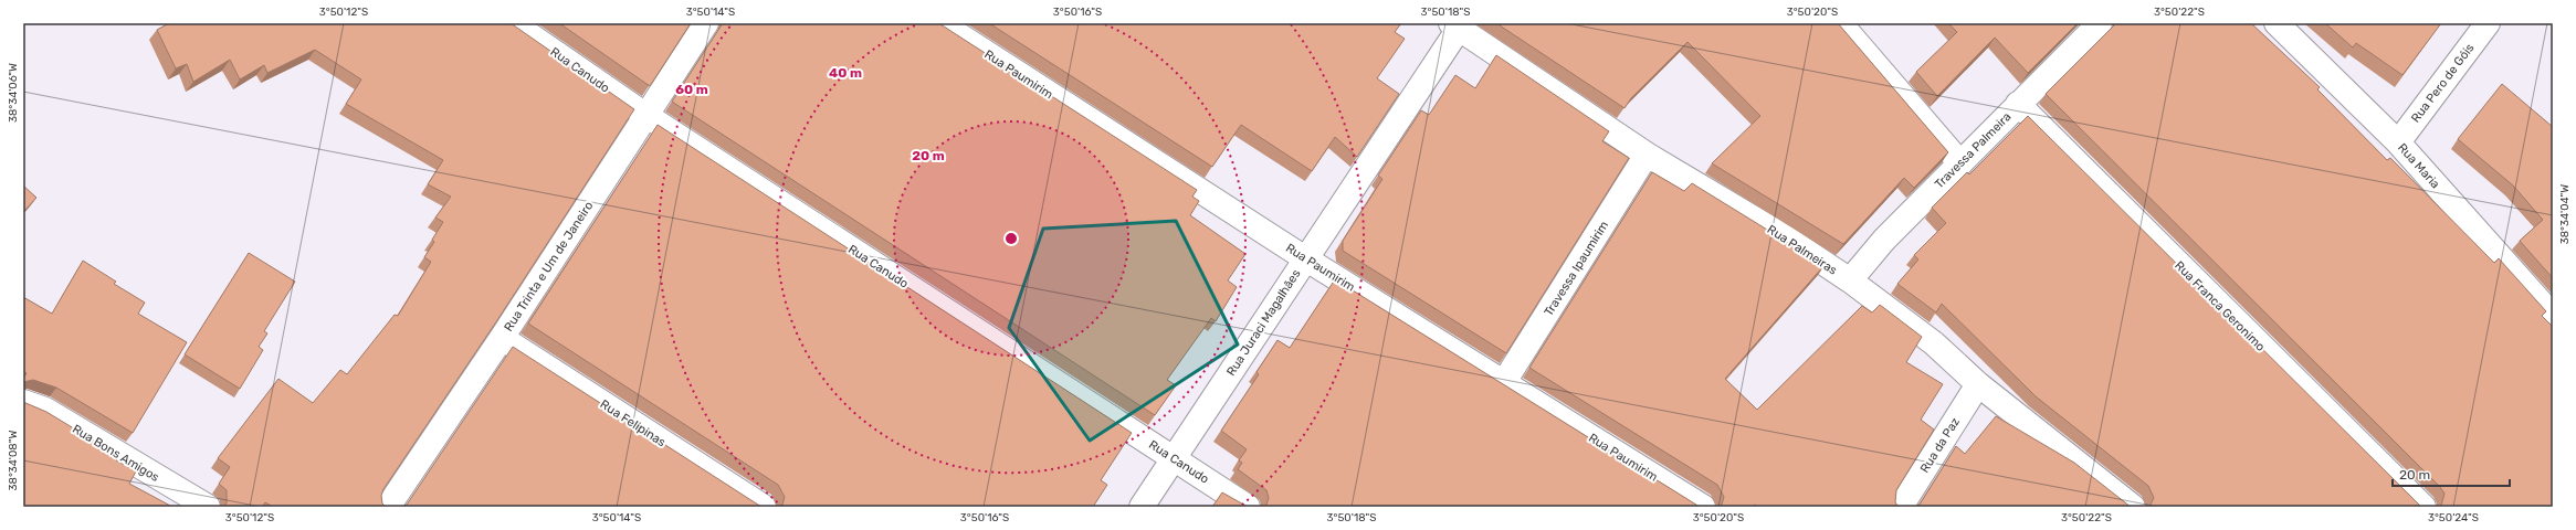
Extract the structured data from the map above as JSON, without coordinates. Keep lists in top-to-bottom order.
{
  "streets": {
    "street": [
      "Rua Canudo",
      "Rua Paumirim",
      "Rua Pero de Góis",
      "Travessa Palmeira",
      "Rua Maria",
      "Rua Palmeiras",
      "Rua Trinta e Um de Janeiro",
      "Travessa Ipaumirim",
      "Rua Franca Geronimo",
      "Rua Juraci Magalhães",
      "Rua Felipinas",
      "Rua da Paz",
      "Rua Bons Amigos"
    ]
  },
  "crossings": [
    ["Rua Canudo", "Rua Trinta e Um de Janeiro"],
    ["Rua Canudo", "Rua Juraci Magalhães"],
    ["Rua Paumirim", "Travessa Ipaumirim"],
    ["Rua Paumirim", "Rua Juraci Magalhães"],
    ["Rua Pero de Góis", "Rua Maria"],
    ["Travessa Palmeira", "Rua Palmeiras"],
    ["Travessa Palmeira", "Rua Franca Geronimo"],
    ["Rua Palmeiras", "Travessa Ipaumirim"],
    ["Rua Palmeiras", "Rua Juraci Magalhães"],
    ["Rua Palmeiras", "Rua da Paz"],
    ["Rua Trinta e Um de Janeiro", "Rua Felipinas"]
  ],
  "scale_bar": "20 m",
  "coordinates": [
    "3°50'12\"S",
    "3°50'14\"S",
    "3°50'16\"S",
    "3°50'18\"S",
    "3°50'20\"S",
    "3°50'22\"S",
    "38°34'06\"W",
    "38°34'04\"W",
    "38°34'08\"W",
    "3°50'24\"S"
  ],
  "rings": ["40 m", "60 m", "20 m"]
}
